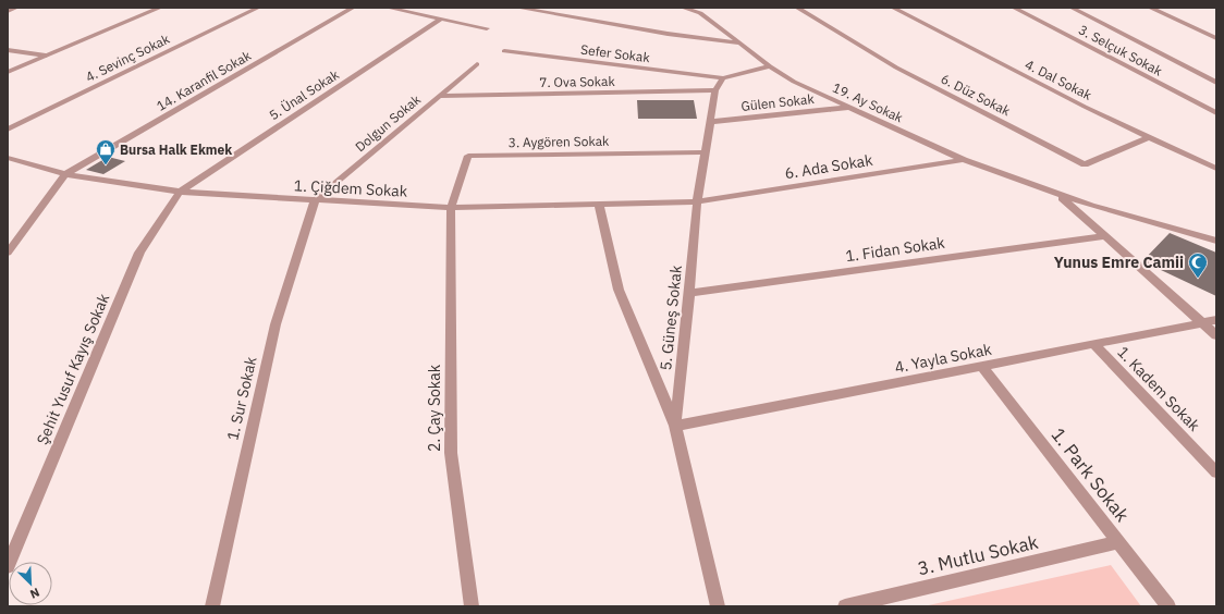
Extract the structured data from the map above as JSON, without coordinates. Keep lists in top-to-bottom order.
{
  "streets": {
    "street": [
      "3. Selçuk Sokak",
      "Sefer Sokak",
      "4. Sevinç Sokak",
      "4. Dal Sokak",
      "14. Karanfil Sokak",
      "7. Ova Sokak",
      "5. Ünal Sokak",
      "6. Düz Sokak",
      "Gülen Sokak",
      "19. Ay Sokak",
      "Dolgun Sokak",
      "3. Aygören Sokak",
      "6. Ada Sokak",
      "1. Çiğdem Sokak",
      "1. Fidan Sokak",
      "5. Güneş Sokak",
      "4. Yayla Sokak",
      "Şehit Yusuf Kayış Sokak",
      "1. Kadem Sokak",
      "1. Sur Sokak",
      "2. Çay Sokak",
      "1. Park Sokak",
      "3. Mutlu Sokak"
    ]
  },
  "crossings": [
    ["Sefer Sokak", "5. Güneş Sokak"],
    ["4. Dal Sokak", "6. Düz Sokak"],
    ["14. Karanfil Sokak", "1. Çiğdem Sokak"],
    ["7. Ova Sokak", "Dolgun Sokak"],
    ["7. Ova Sokak", "5. Güneş Sokak"],
    ["5. Ünal Sokak", "1. Çiğdem Sokak"],
    ["5. Ünal Sokak", "Şehit Yusuf Kayış Sokak"],
    ["Gülen Sokak", "19. Ay Sokak"],
    ["Gülen Sokak", "5. Güneş Sokak"],
    ["19. Ay Sokak", "6. Ada Sokak"],
    ["19. Ay Sokak", "1. Fidan Sokak"],
    ["19. Ay Sokak", "4. Yayla Sokak"],
    ["Dolgun Sokak", "1. Çiğdem Sokak"],
    ["Dolgun Sokak", "1. Sur Sokak"],
    ["3. Aygören Sokak", "1. Çiğdem Sokak"],
    ["3. Aygören Sokak", "5. Güneş Sokak"],
    ["3. Aygören Sokak", "2. Çay Sokak"],
    ["6. Ada Sokak", "1. Çiğdem Sokak"],
    ["6. Ada Sokak", "5. Güneş Sokak"],
    ["1. Çiğdem Sokak", "5. Güneş Sokak"],
    ["1. Çiğdem Sokak", "Şehit Yusuf Kayış Sokak"],
    ["1. Çiğdem Sokak", "1. Sur Sokak"],
    ["1. Çiğdem Sokak", "2. Çay Sokak"],
    ["1. Fidan Sokak", "5. Güneş Sokak"],
    ["5. Güneş Sokak", "4. Yayla Sokak"],
    ["4. Yayla Sokak", "1. Kadem Sokak"],
    ["4. Yayla Sokak", "1. Park Sokak"],
    ["1. Park Sokak", "3. Mutlu Sokak"]
  ],
  "places": {
    "shop": ["Bursa Halk Ekmek"],
    "mosque": ["Yunus Emre Camii"]
  },
  "north": "bottom right"
}
